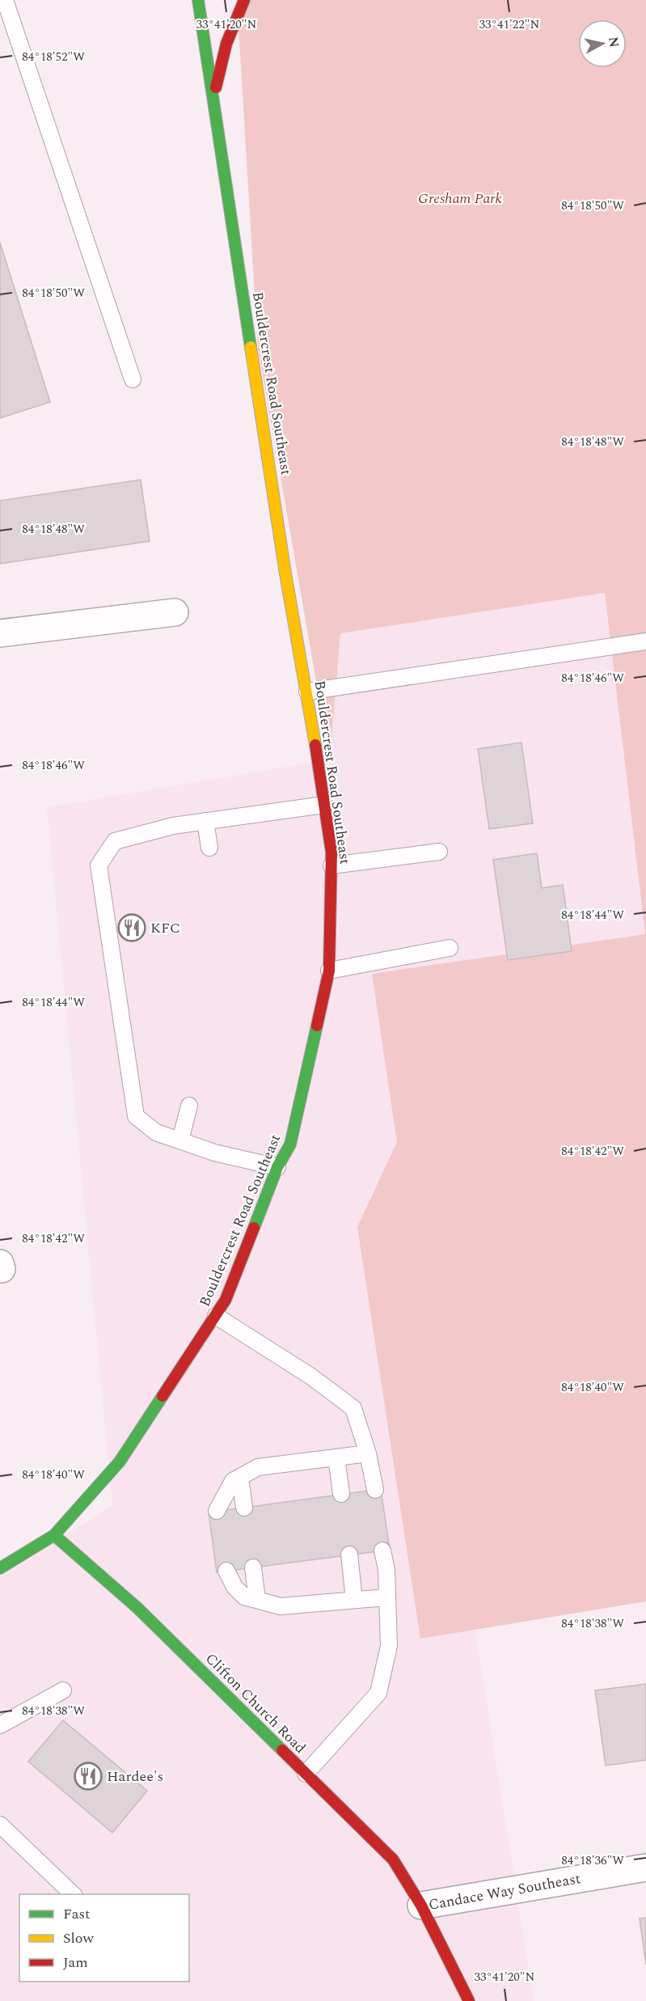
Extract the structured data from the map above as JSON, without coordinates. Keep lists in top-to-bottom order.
{
  "streets": {
    "street": ["Bouldercrest Road Southeast", "Clifton Church Road", "Candace Way Southeast"]
  },
  "crossings": [
    ["Bouldercrest Road Southeast", "Clifton Church Road"],
    ["Clifton Church Road", "Candace Way Southeast"]
  ],
  "parks": ["Gresham Park"],
  "places": {
    "restaurant": ["KFC", "Hardee's"]
  },
  "legend": ["Fast", "Slow", "Jam"],
  "north": "right",
  "coordinates": [
    "33°41'20\"N",
    "33°41'22\"N",
    "84°18'52\"W",
    "84°18'50\"W",
    "84°18'48\"W",
    "84°18'46\"W",
    "84°18'44\"W",
    "84°18'42\"W",
    "84°18'40\"W",
    "84°18'38\"W",
    "84°18'36\"W"
  ]
}
